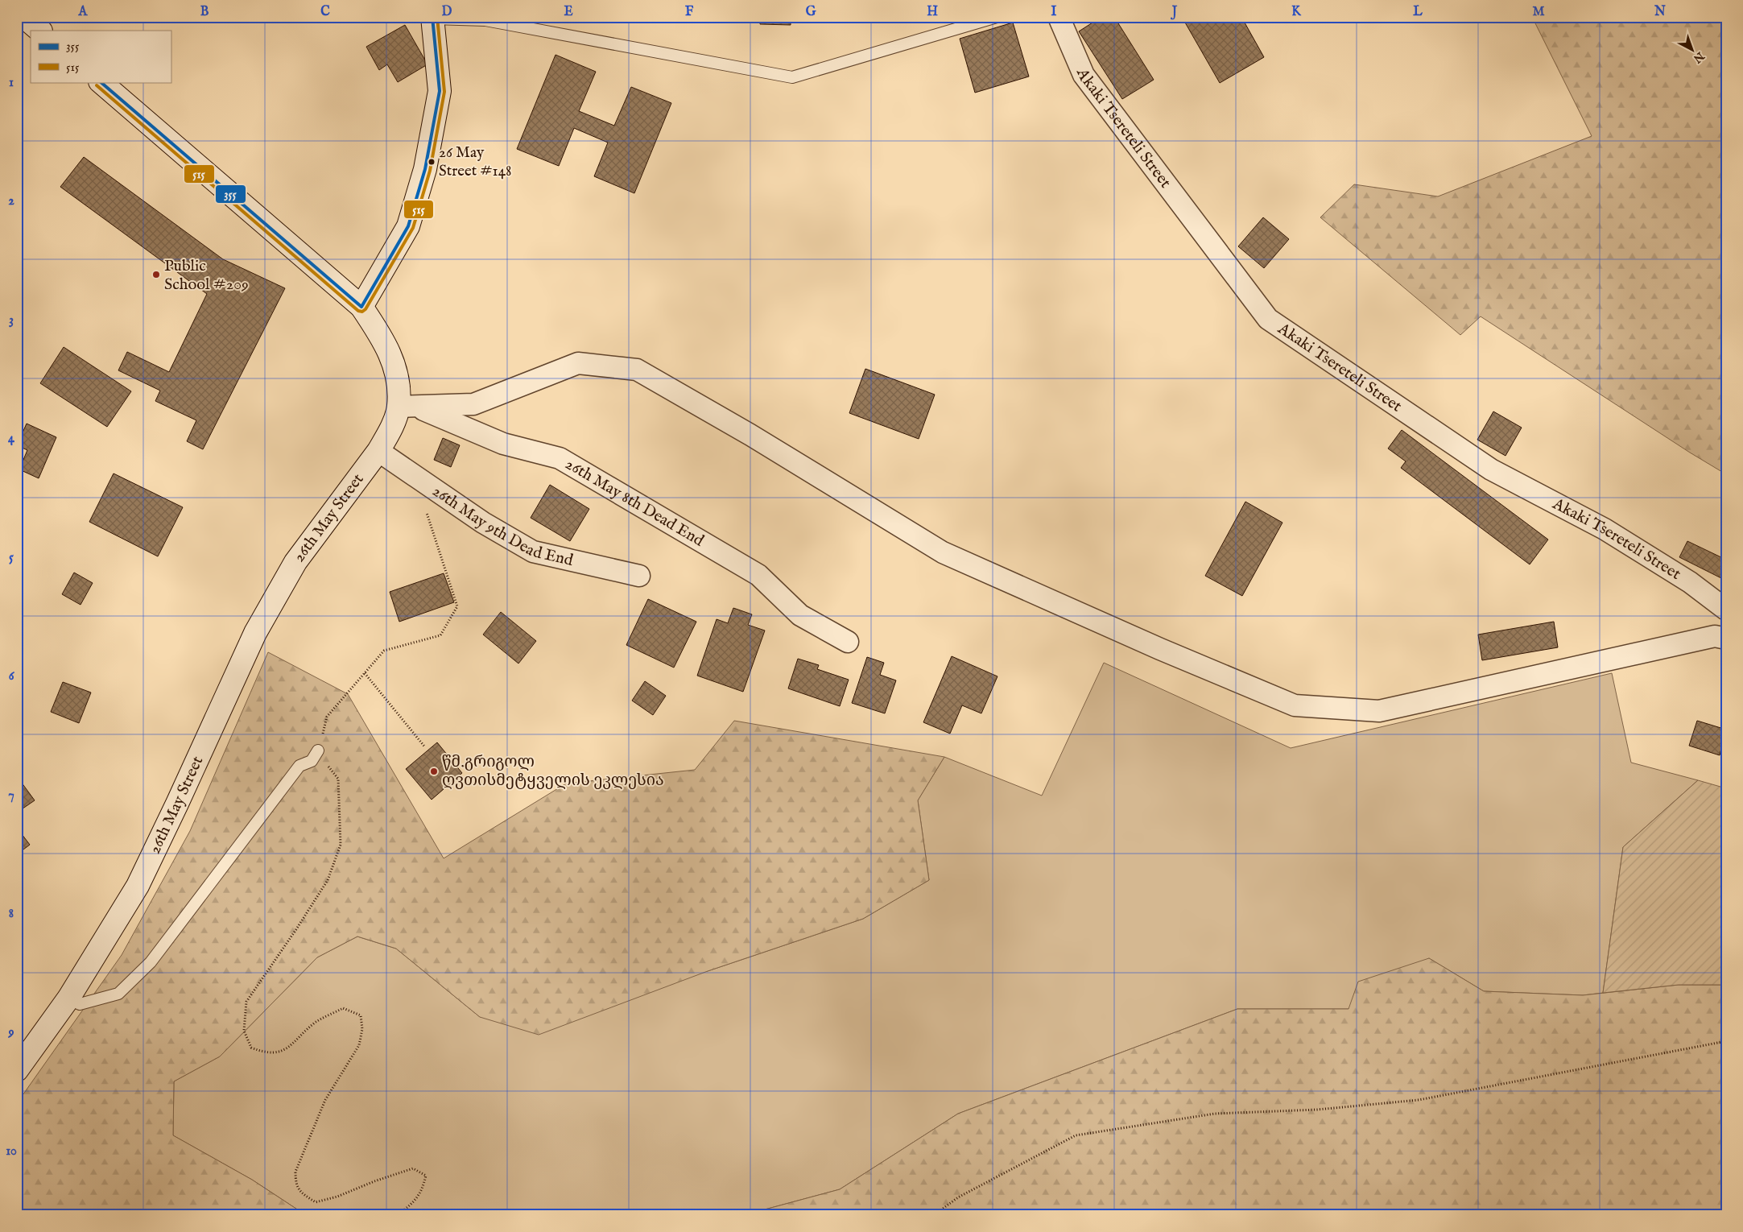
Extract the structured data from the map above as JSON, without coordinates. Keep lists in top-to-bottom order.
{
  "streets": {
    "main road": ["26th May Street"],
    "street": ["Akaki Tsereteli Street", "26th May 8th Dead End", "26th May 9th Dead End"]
  },
  "crossings": [
    ["26th May 8th Dead End", "26th May Street"],
    ["26th May Street", "26th May 9th Dead End"]
  ],
  "places": ["26 May Street #148", "Public School #209", "წმ.გრიგოლ ღვთისმეტყველის ეკლესია"],
  "lines": ["transit line 355", "transit line 515"],
  "legend": ["355", "515"],
  "north": "bottom right",
  "grid": {
    "columns": [
      "A",
      "B",
      "C",
      "D",
      "E",
      "F",
      "G",
      "H",
      "I",
      "J",
      "K",
      "L",
      "M",
      "N"
    ],
    "rows": [
      "1",
      "2",
      "3",
      "4",
      "5",
      "6",
      "7",
      "8",
      "9",
      "10"
    ]
  }
}
